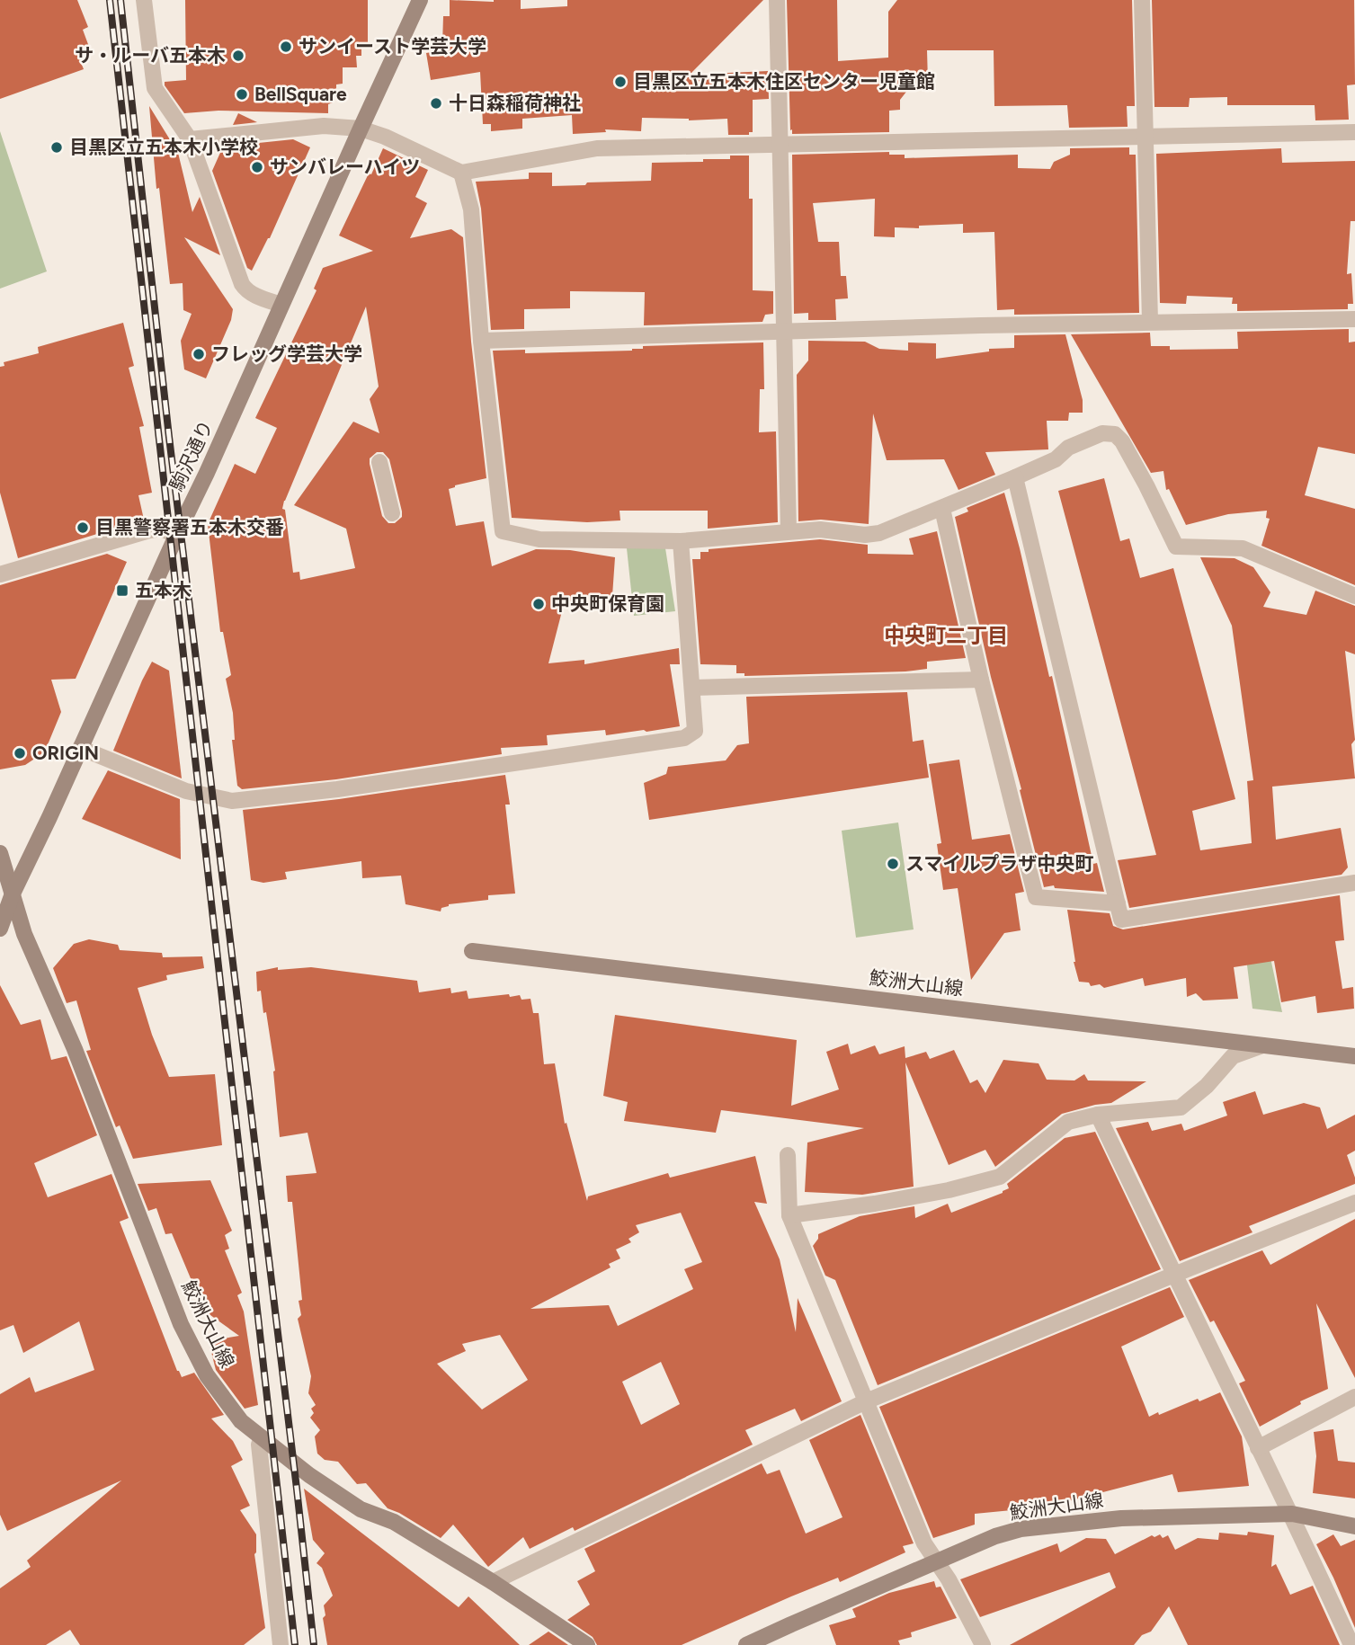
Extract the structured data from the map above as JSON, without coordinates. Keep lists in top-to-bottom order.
{
  "streets": {
    "main road": ["駒沢通り", "鮫洲大山線"]
  },
  "crossings": [
    ["駒沢通り", "鮫洲大山線"]
  ],
  "districts": ["中央町二丁目"],
  "places": {
    "other": [
      "サンイースト学芸大学",
      "サ・ルーバ五本木",
      "目黒区立五本木住区センター児童館",
      "BellSquare",
      "十日森稲荷神社",
      "目黒区立五本木小学校",
      "サンバレーハイツ",
      "フレッグ学芸大学",
      "目黒警察署五本木交番",
      "中央町保育園",
      "ORIGIN",
      "スマイルプラザ中央町"
    ],
    "transit": ["五本木"]
  }
}
